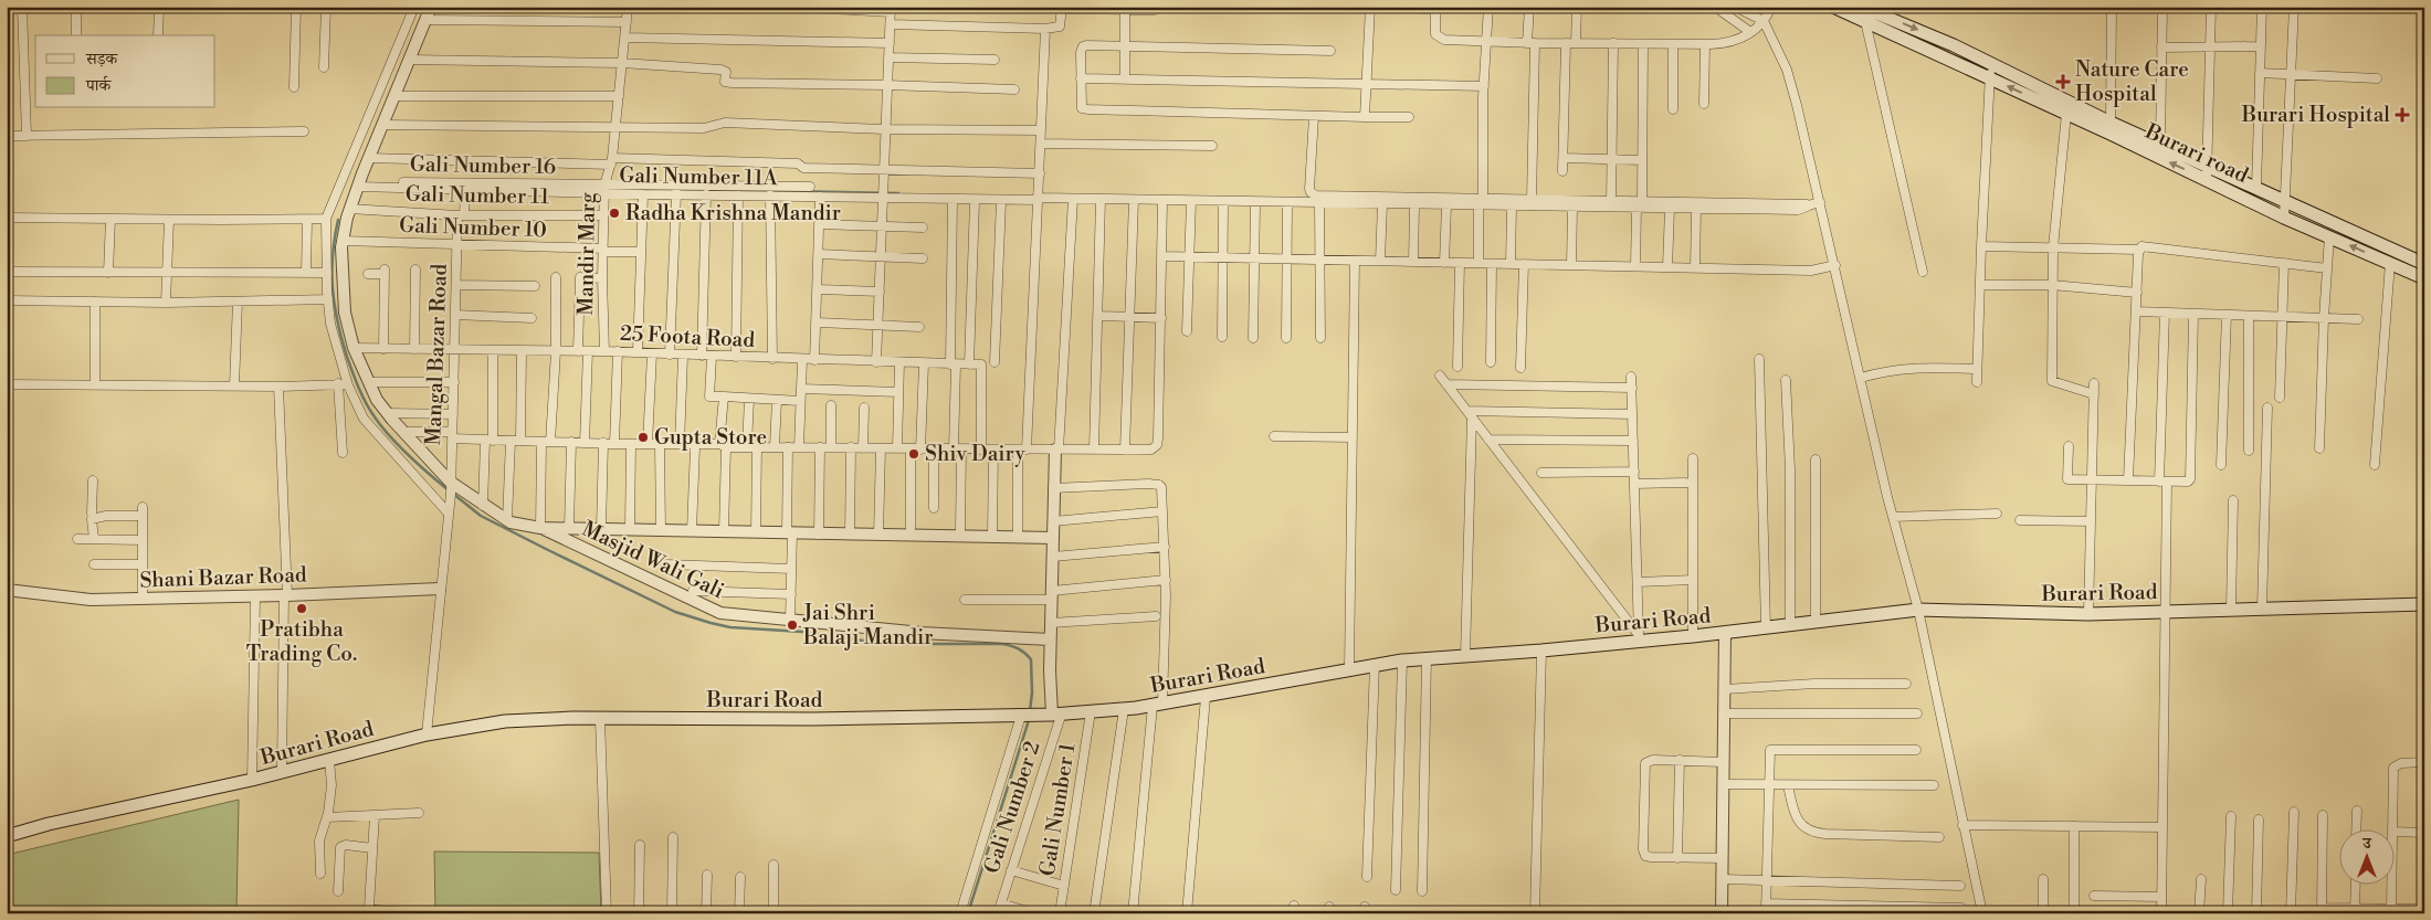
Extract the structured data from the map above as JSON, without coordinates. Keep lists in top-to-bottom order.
{
  "streets": {
    "main road": ["Burari road", "Burari Road"],
    "street": [
      "Gali Number 16",
      "Gali Number 11A",
      "Gali Number 11",
      "Gali Number 10",
      "Mandir Marg",
      "25 Foota Road",
      "Mangal Bazar Road",
      "Masjid Wali Gali",
      "Shani Bazar Road",
      "Gali Number 2",
      "Gali Number 1"
    ]
  },
  "crossings": [
    ["Gali Number 16", "Gali Number 11A"],
    ["Gali Number 16", "Mandir Marg"],
    ["Gali Number 11A", "Mandir Marg"],
    ["Gali Number 11A", "Mangal Bazar Road"],
    ["Gali Number 11", "Mandir Marg"],
    ["Gali Number 11", "Mangal Bazar Road"],
    ["Gali Number 10", "Mandir Marg"],
    ["Gali Number 10", "Mangal Bazar Road"],
    ["Mandir Marg", "25 Foota Road"],
    ["25 Foota Road", "Mangal Bazar Road"],
    ["Mangal Bazar Road", "Shani Bazar Road"],
    ["Mangal Bazar Road", "Burari Road"],
    ["Burari Road", "Gali Number 2"],
    ["Burari Road", "Gali Number 1"]
  ],
  "places": {
    "health": ["Nature Care Hospital", "Burari Hospital"],
    "other": [
      "Radha Krishna Mandir",
      "Gupta Store",
      "Shiv Dairy",
      "Pratibha Trading Co.",
      "Jai Shri Balaji Mandir"
    ]
  },
  "legend": ["सड़क", "पार्क"],
  "north": "top"
}
